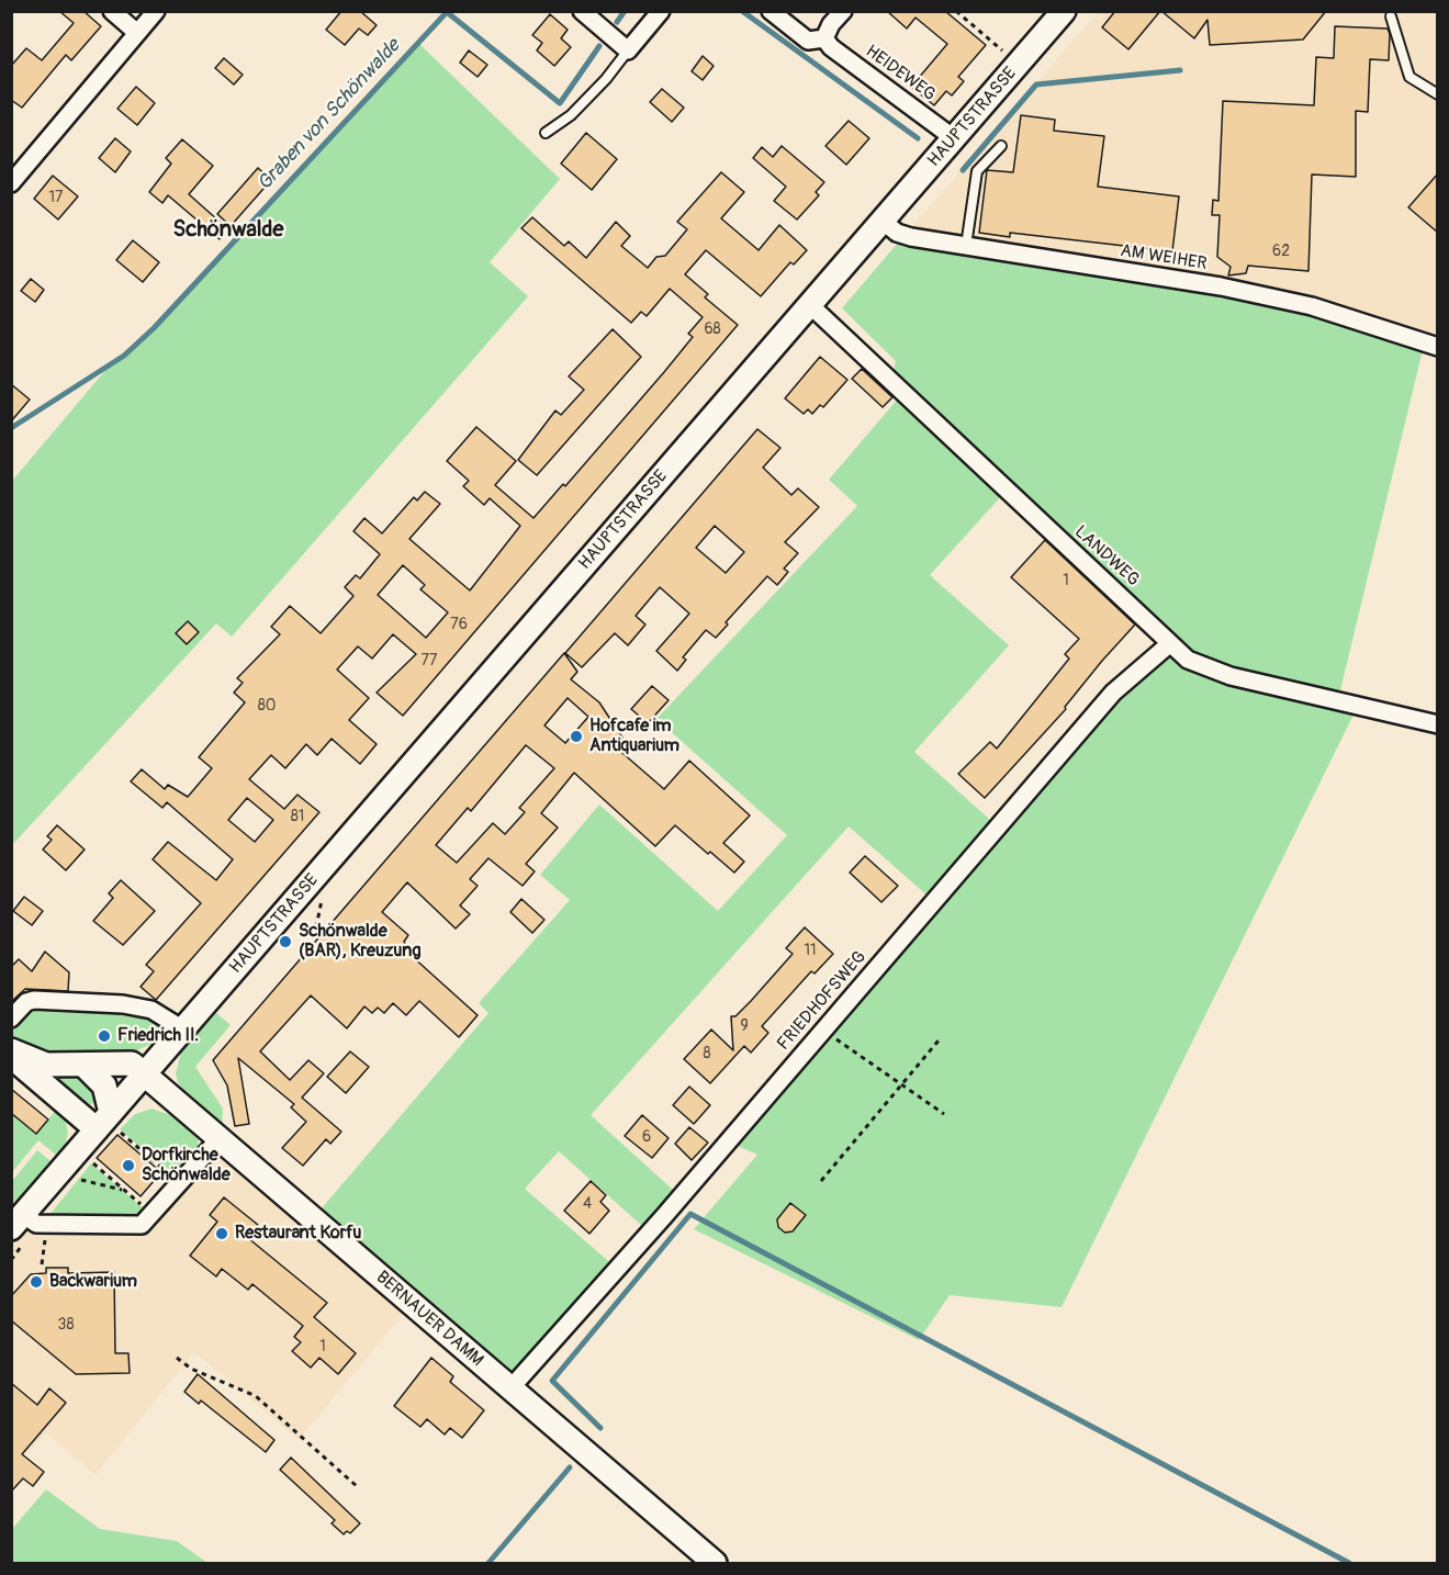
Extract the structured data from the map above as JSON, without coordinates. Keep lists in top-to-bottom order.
{
  "streets": {
    "main road": ["HAUPTSTRASSE", "BERNAUER DAMM"],
    "street": [
      "HEIDEWEG",
      "AM WEIHER",
      "LANDWEG",
      "FRIEDHOFSWEG"
    ]
  },
  "crossings": [
    ["HEIDEWEG", "HAUPTSTRASSE"],
    ["HAUPTSTRASSE", "AM WEIHER"],
    ["HAUPTSTRASSE", "LANDWEG"],
    ["HAUPTSTRASSE", "BERNAUER DAMM"],
    ["LANDWEG", "FRIEDHOFSWEG"],
    ["FRIEDHOFSWEG", "BERNAUER DAMM"]
  ],
  "districts": ["Schönwalde"],
  "water": ["Graben von Schönwalde"],
  "places": [
    "Hofcafe im Antiquarium",
    "Schönwalde (BAR), Kreuzung",
    "Friedrich II.",
    "Dorfkirche Schönwalde",
    "Restaurant Korfu",
    "Backwarium"
  ],
  "house_numbers": [
    "17",
    "62",
    "68",
    "1",
    "76",
    "77",
    "80",
    "81",
    "11",
    "9",
    "8",
    "6",
    "4",
    "38",
    "1"
  ]
}
